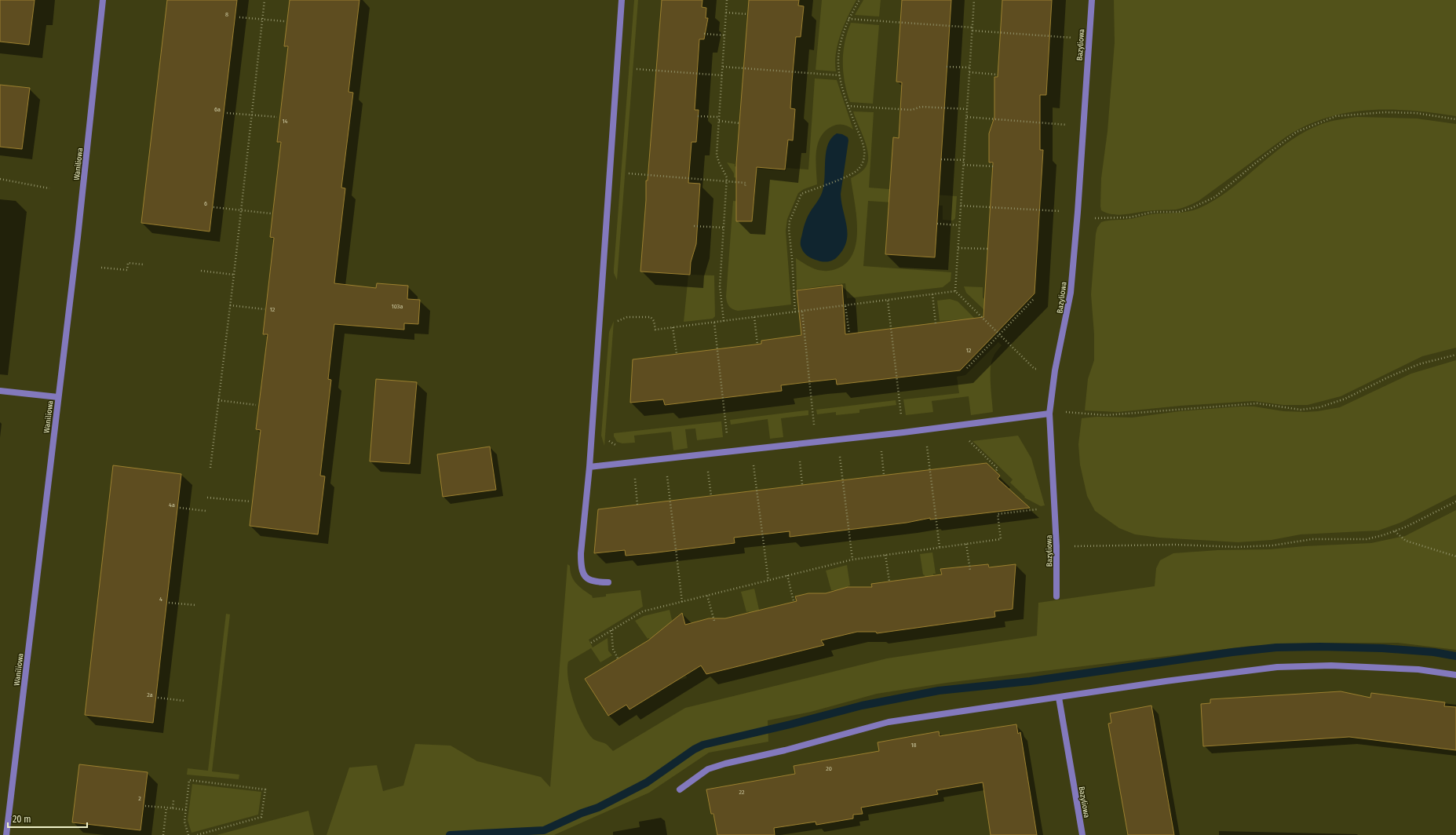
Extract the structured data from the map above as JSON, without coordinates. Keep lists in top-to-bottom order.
{
  "streets": {
    "street": ["Bazyliowa", "Waniliowa"]
  },
  "house_numbers": [
    "8",
    "6a",
    "14",
    "6",
    "103a",
    "12",
    "12",
    "4a",
    "4",
    "2a",
    "18",
    "20",
    "22",
    "2"
  ],
  "scale_bar": "20 m"
}
